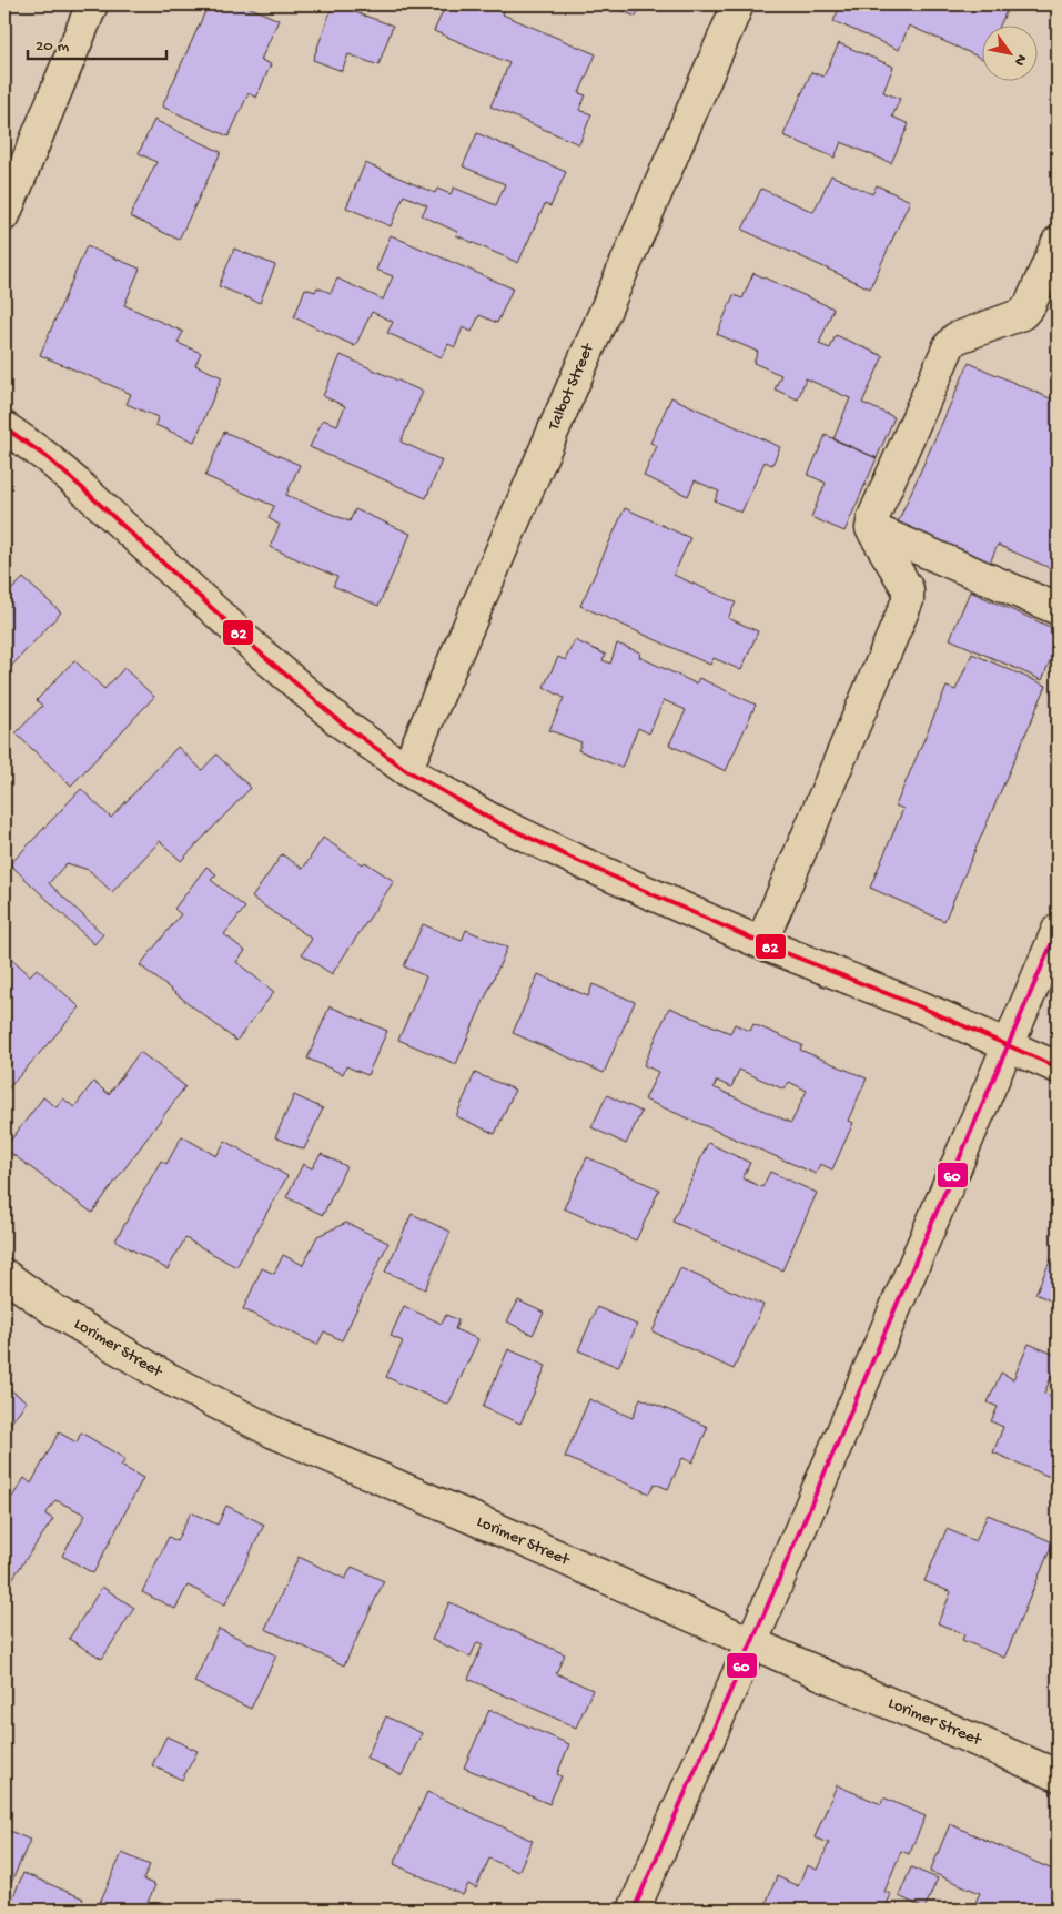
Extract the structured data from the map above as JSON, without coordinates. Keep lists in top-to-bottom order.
{
  "streets": {
    "street": ["Talbot Street", "Lorimer Street"]
  },
  "lines": ["transit line 82", "transit line 60"],
  "scale_bar": "20 m",
  "north": "bottom right"
}
